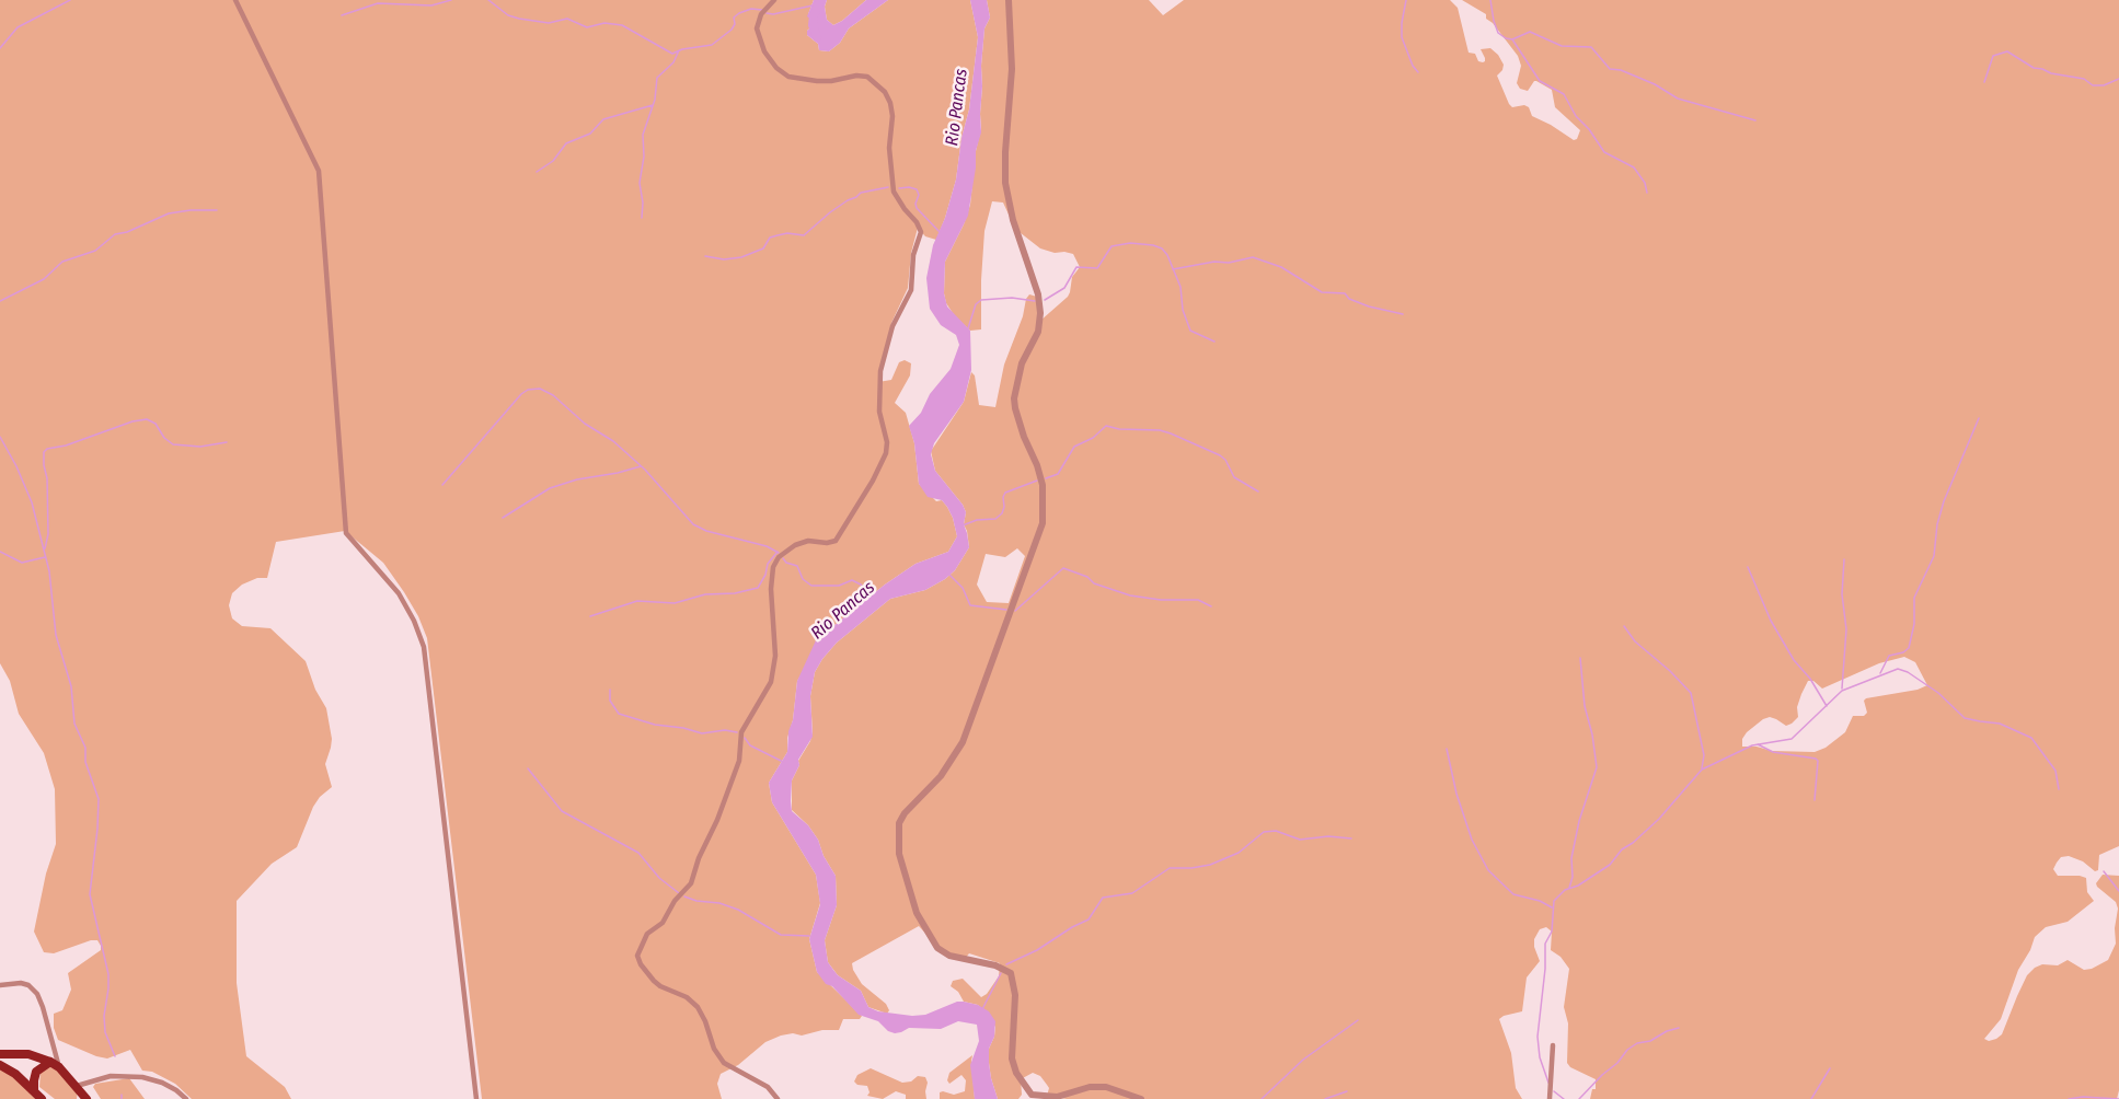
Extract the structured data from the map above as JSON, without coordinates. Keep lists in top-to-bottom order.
{
  "water": ["Rio Pancas"]
}
